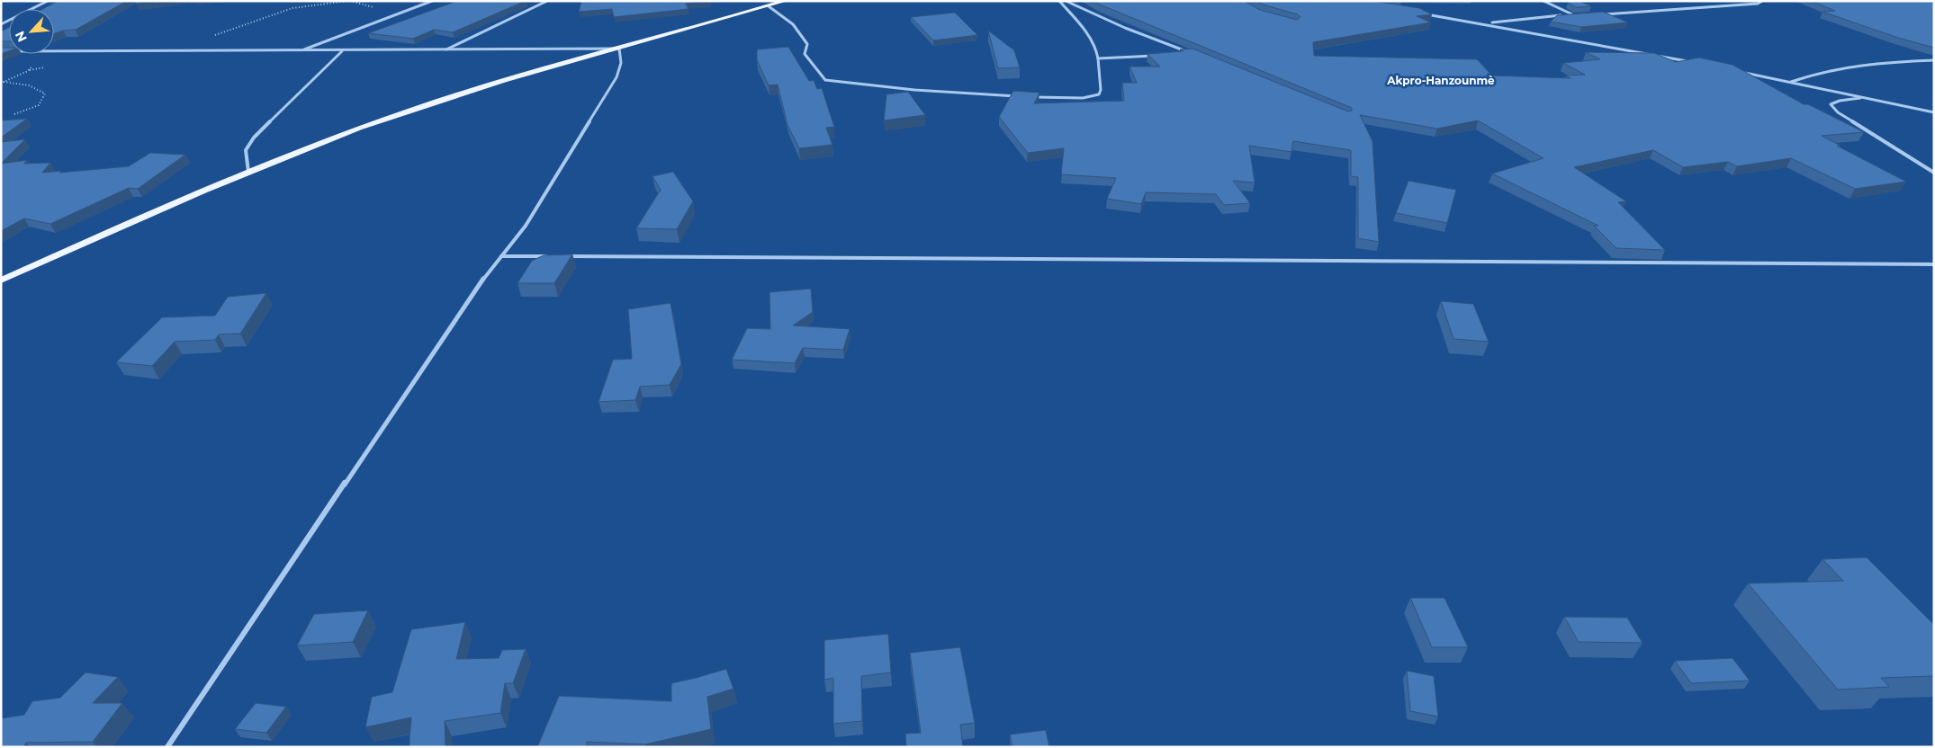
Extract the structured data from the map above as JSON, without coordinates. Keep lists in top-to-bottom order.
{
  "districts": ["Akpro-Hanzounmè"],
  "north": "bottom left"
}
